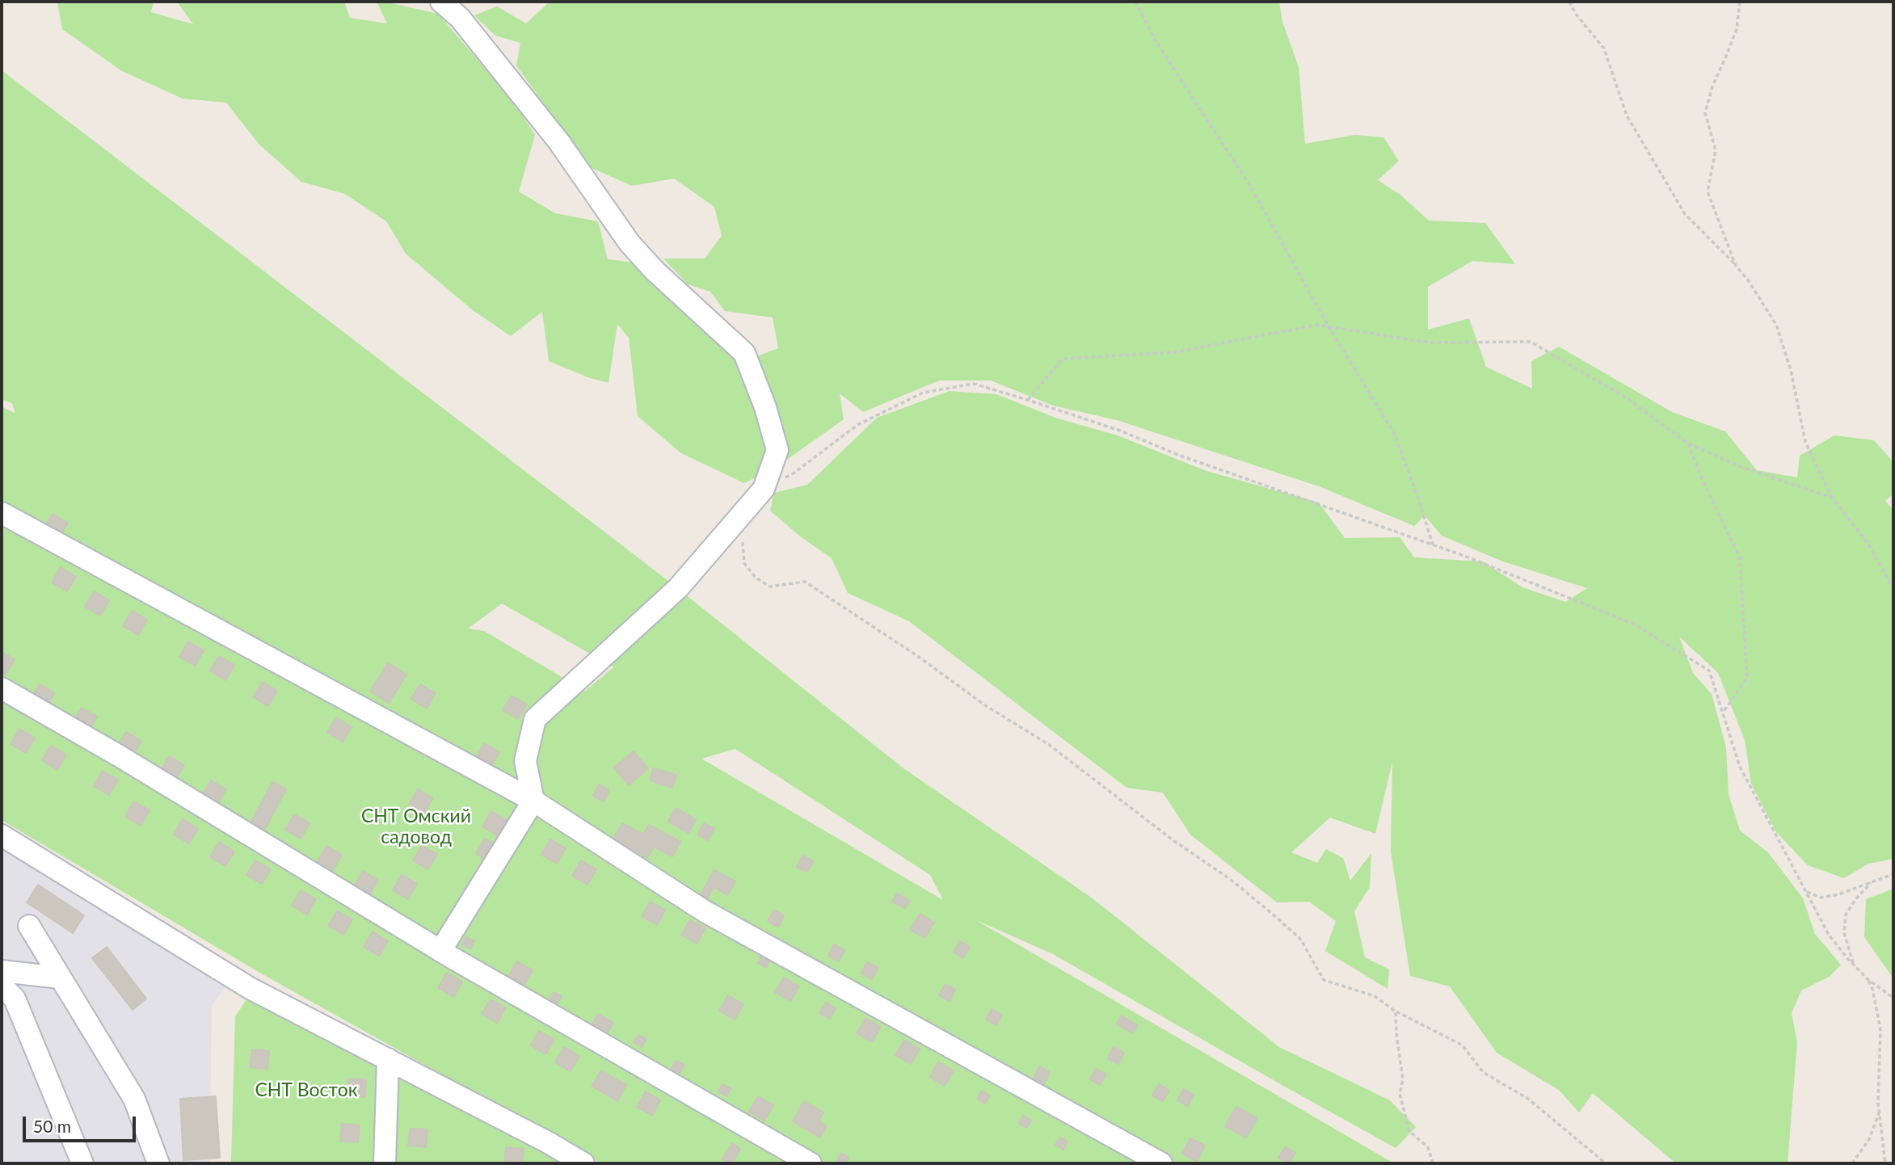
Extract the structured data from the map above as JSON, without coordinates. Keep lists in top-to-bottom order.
{
  "parks": ["СНТ Омский садовод", "СНТ Восток"],
  "scale_bar": "50 m"
}
